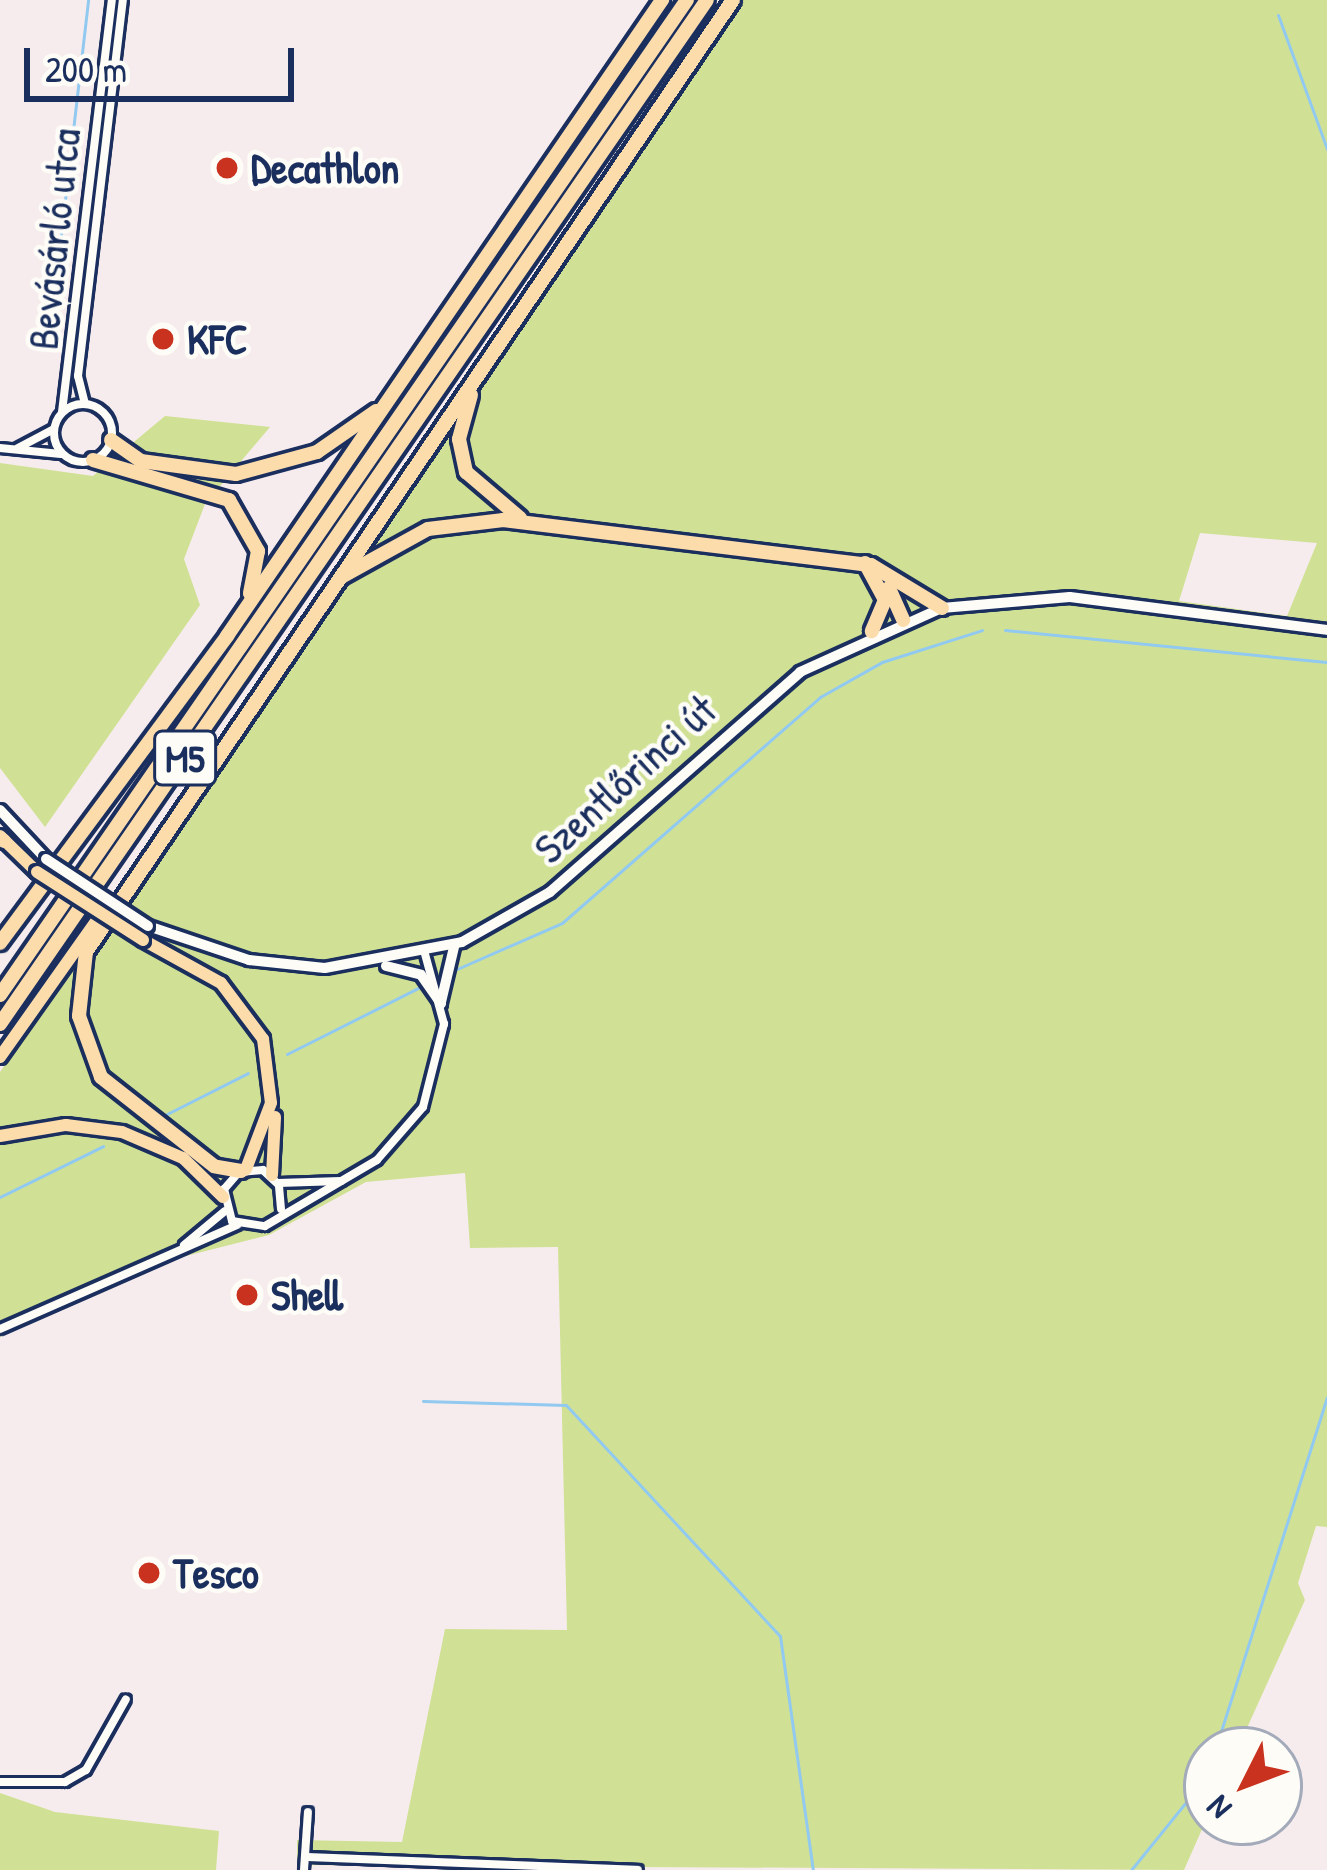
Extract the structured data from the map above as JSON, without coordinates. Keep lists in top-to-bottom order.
{
  "streets": {
    "highway": ["M5"],
    "main road": ["Szentlőrinci út"],
    "street": ["Bevásárló utca"]
  },
  "places": [
    "Decathlon",
    "KFC",
    "Shell",
    "Tesco"
  ],
  "scale_bar": "200 m",
  "north": "bottom left"
}
